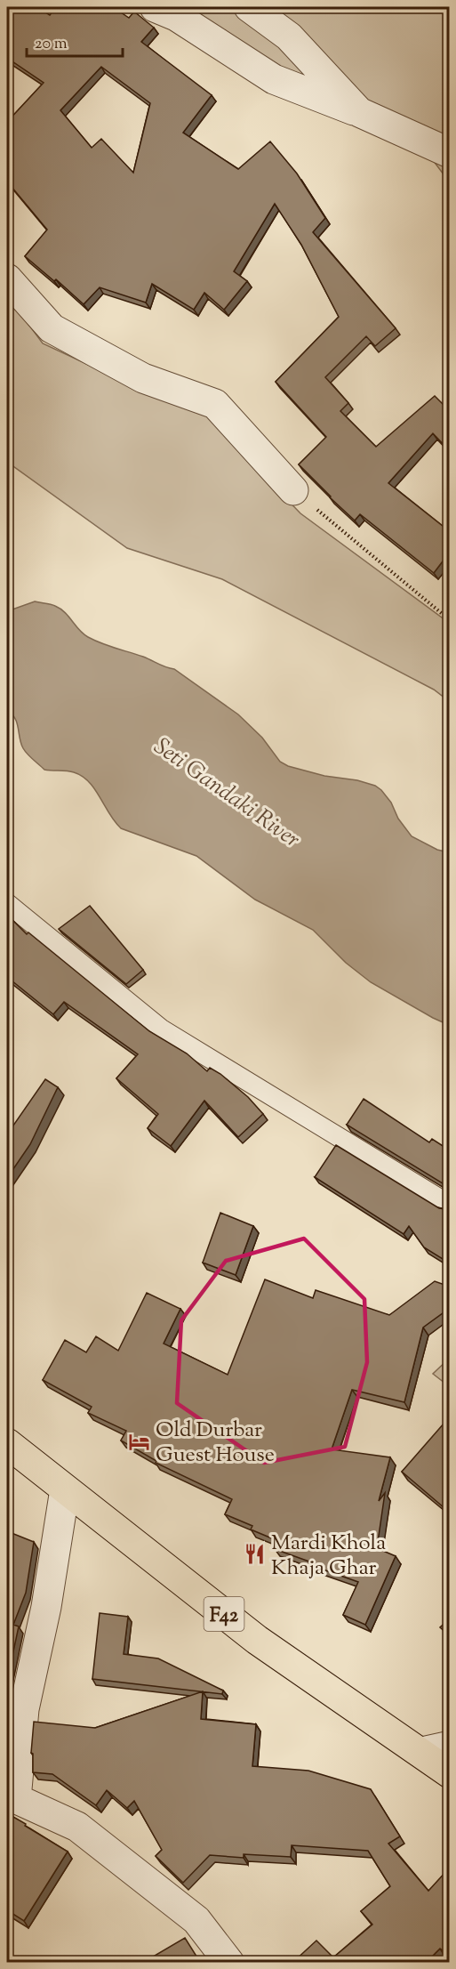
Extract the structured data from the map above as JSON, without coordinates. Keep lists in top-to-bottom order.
{
  "streets": {
    "highway": ["F42"]
  },
  "water": ["Seti Gandaki River"],
  "places": {
    "hotel": ["Old Durbar Guest House"],
    "restaurant": ["Mardi Khola Khaja Ghar"]
  },
  "scale_bar": "20 m"
}
